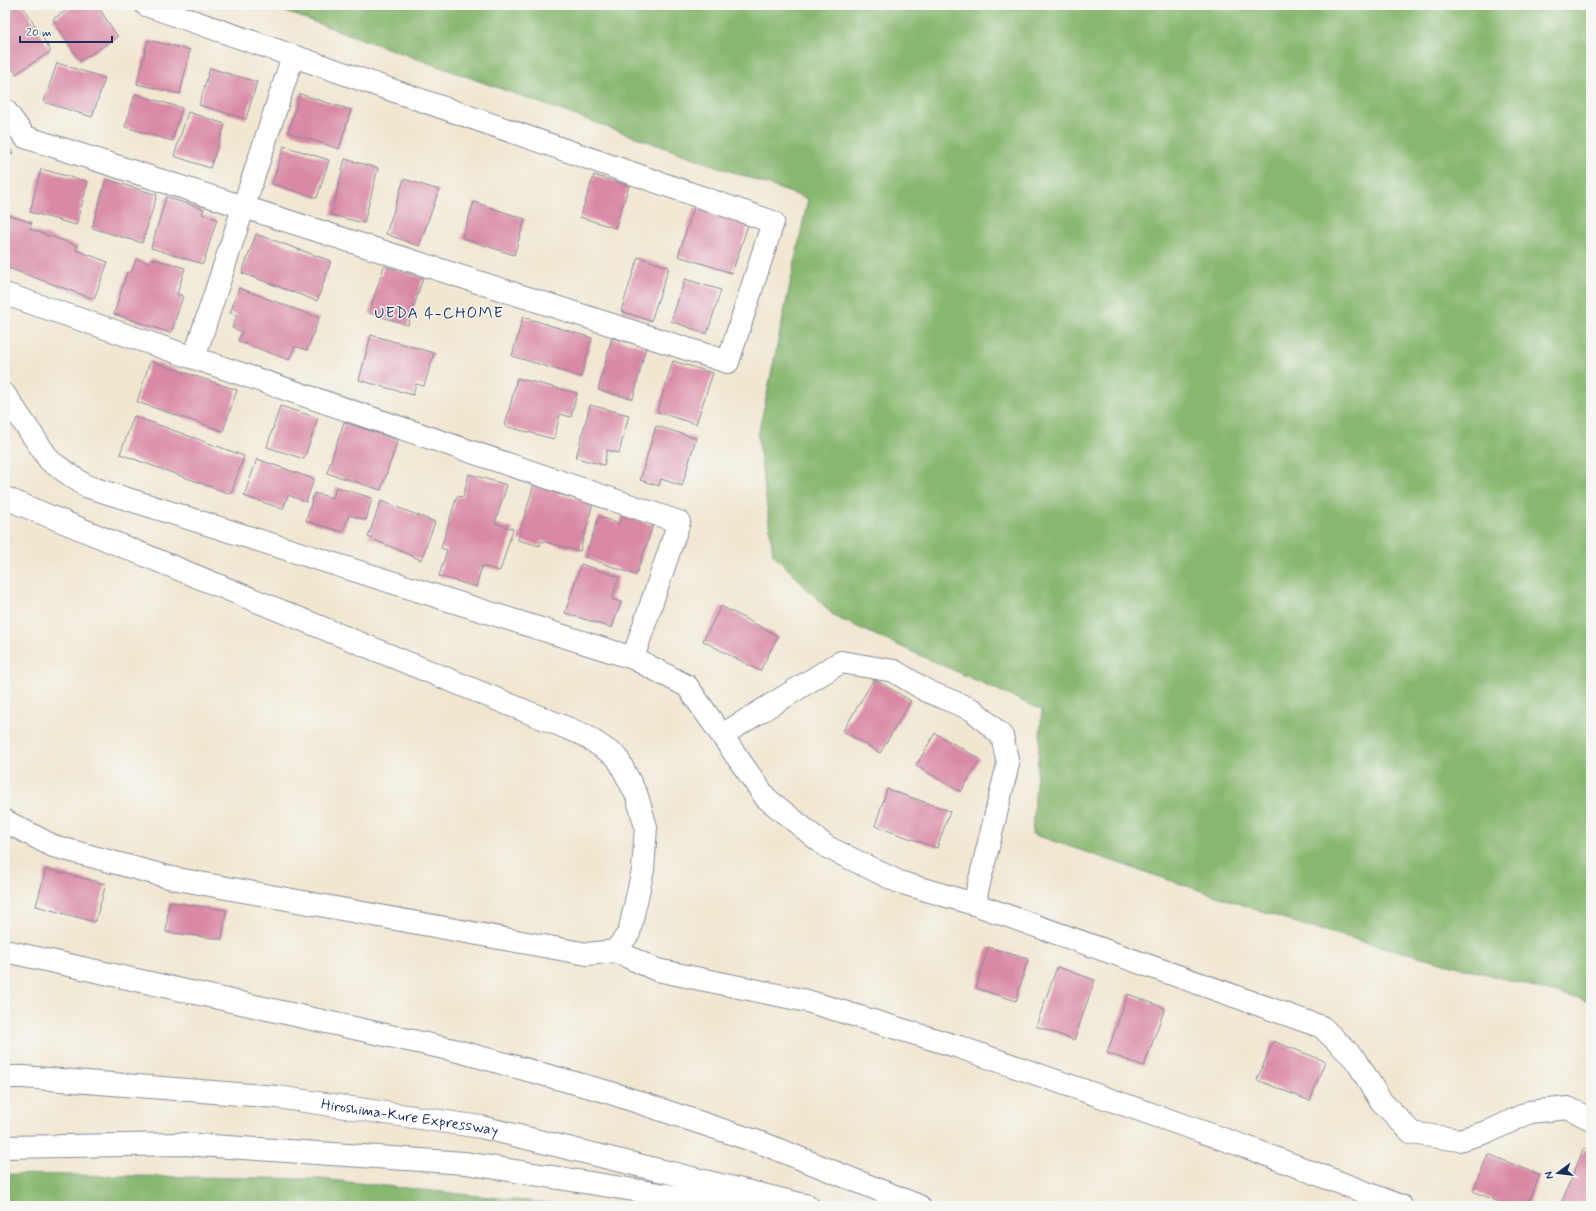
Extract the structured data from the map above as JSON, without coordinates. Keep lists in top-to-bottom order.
{
  "streets": {
    "main road": ["Hiroshima-Kure Expressway"]
  },
  "districts": ["UEDA 4-CHOME"],
  "scale_bar": "20 m",
  "north": "left"
}
